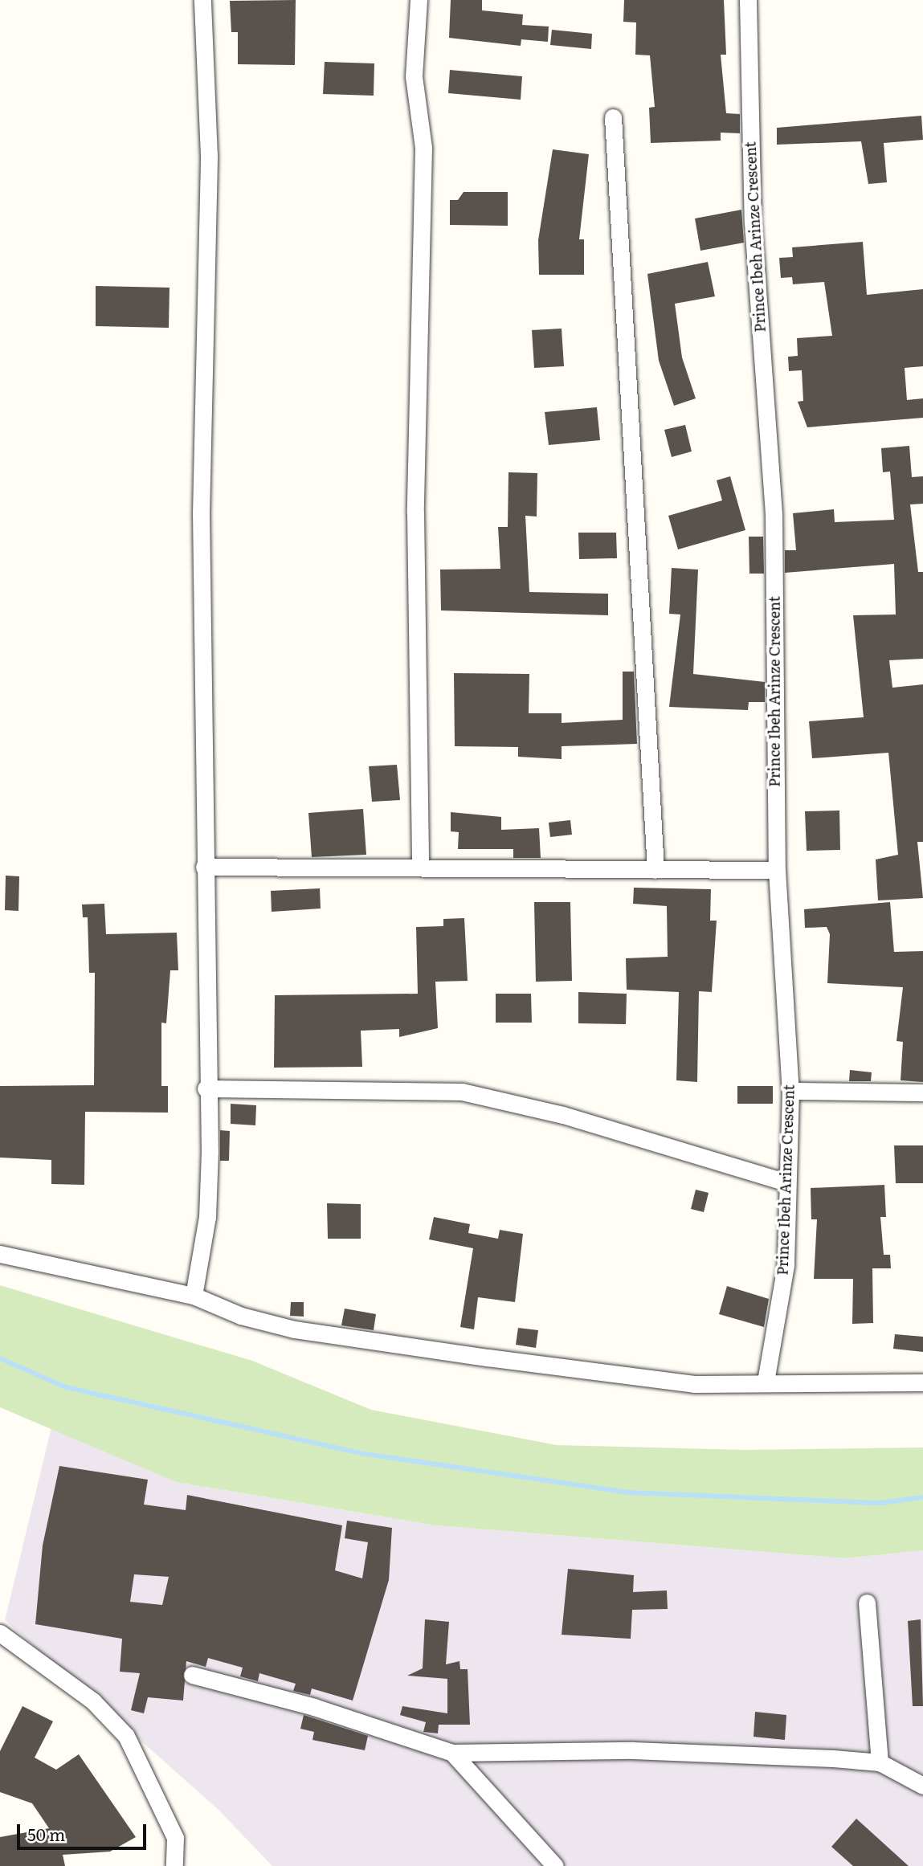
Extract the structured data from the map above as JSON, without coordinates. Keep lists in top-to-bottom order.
{
  "streets": {
    "street": ["Prince Ibeh Arinze Crescent"]
  },
  "scale_bar": "50 m"
}
